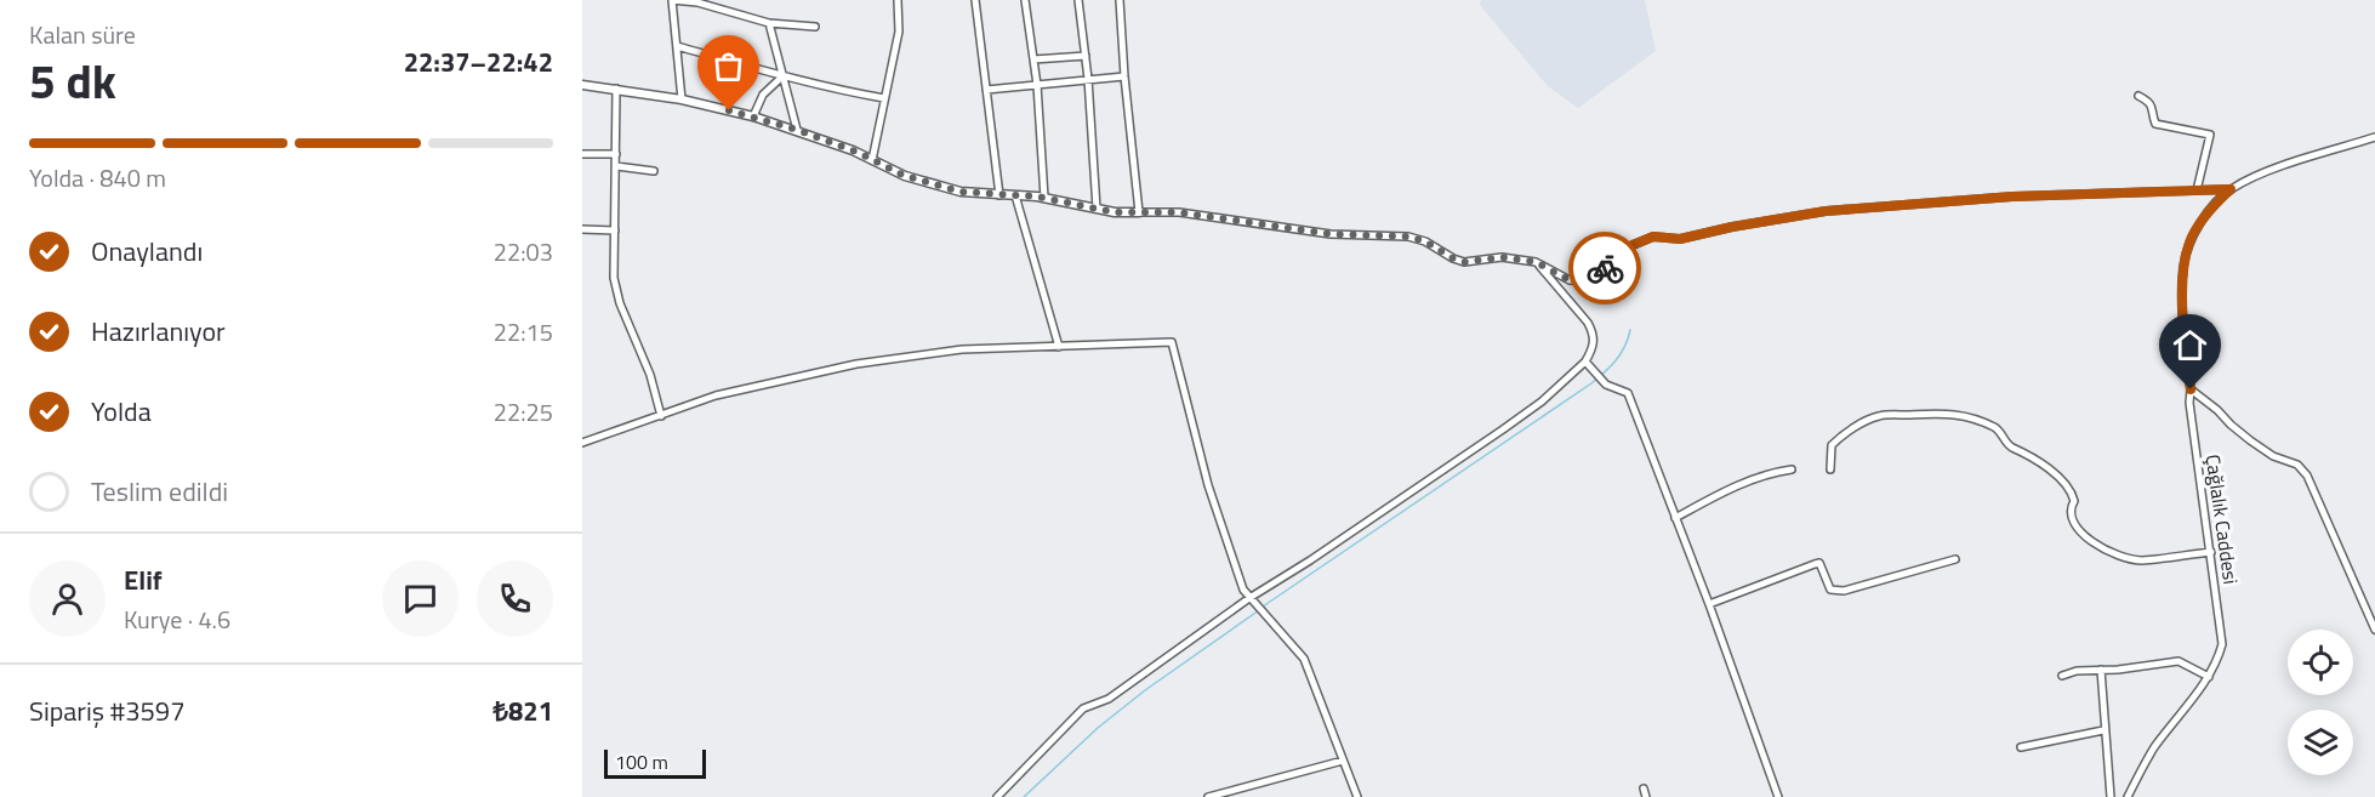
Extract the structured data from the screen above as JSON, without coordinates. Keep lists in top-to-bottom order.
{
  "streets": {
    "street": ["Çağlalık Caddesi"]
  },
  "scale_bar": "100 m",
  "page": {
    "heading": ["5 dk", "Kalan süre", "22:37–22:42"],
    "panel": [
      "Elif",
      "Kurye · 4.6",
      "Sipariş #3597",
      "₺821"
    ],
    "bar": "Yolda · 840 m",
    "list": [
      ["Onaylandı", "22:03"],
      ["Hazırlanıyor", "22:15"],
      ["Yolda", "22:25"],
      "Teslim edildi"
    ],
    "scale": "100 m"
  }
}
